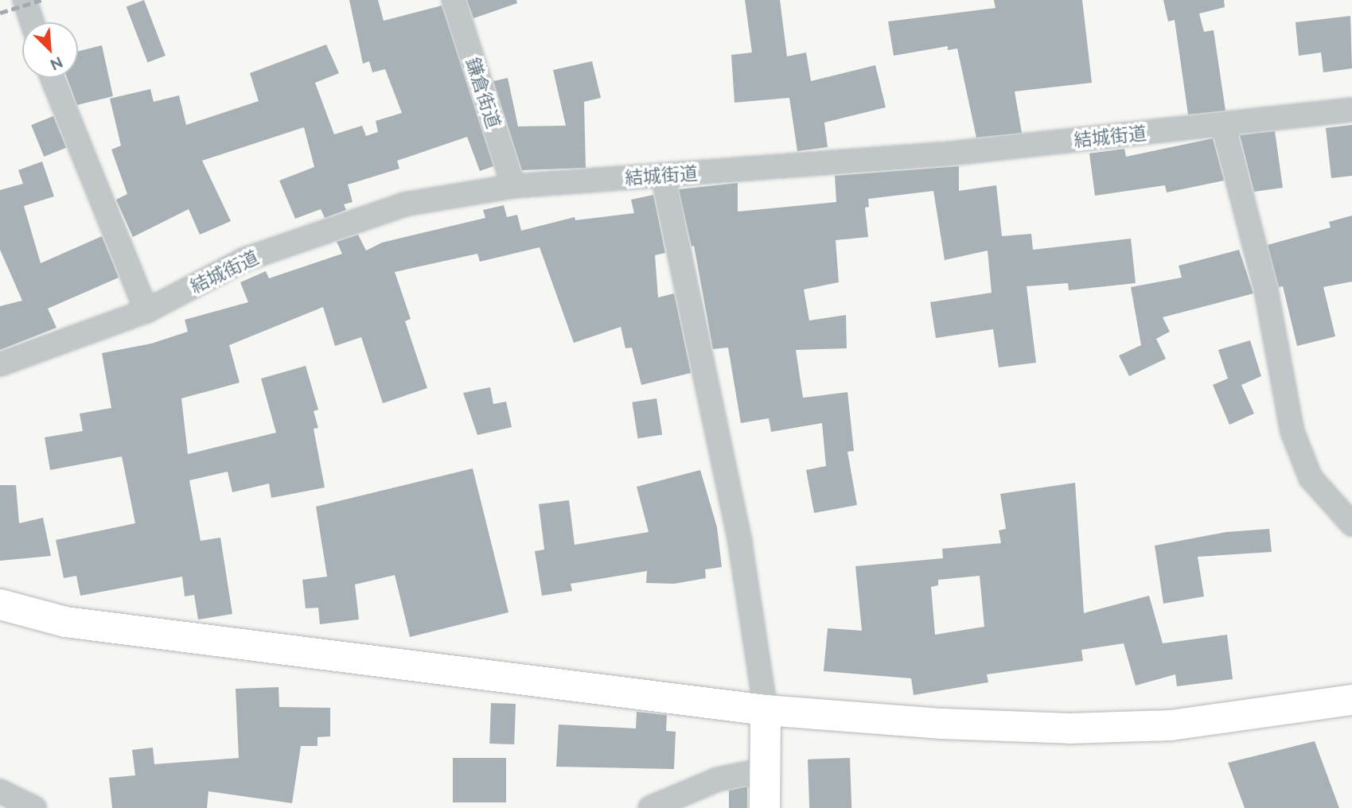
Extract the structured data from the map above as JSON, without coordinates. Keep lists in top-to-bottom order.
{
  "streets": {
    "street": ["鎌倉街道", "結城街道"]
  },
  "crossings": [
    ["鎌倉街道", "結城街道"]
  ],
  "north": "bottom right"
}
